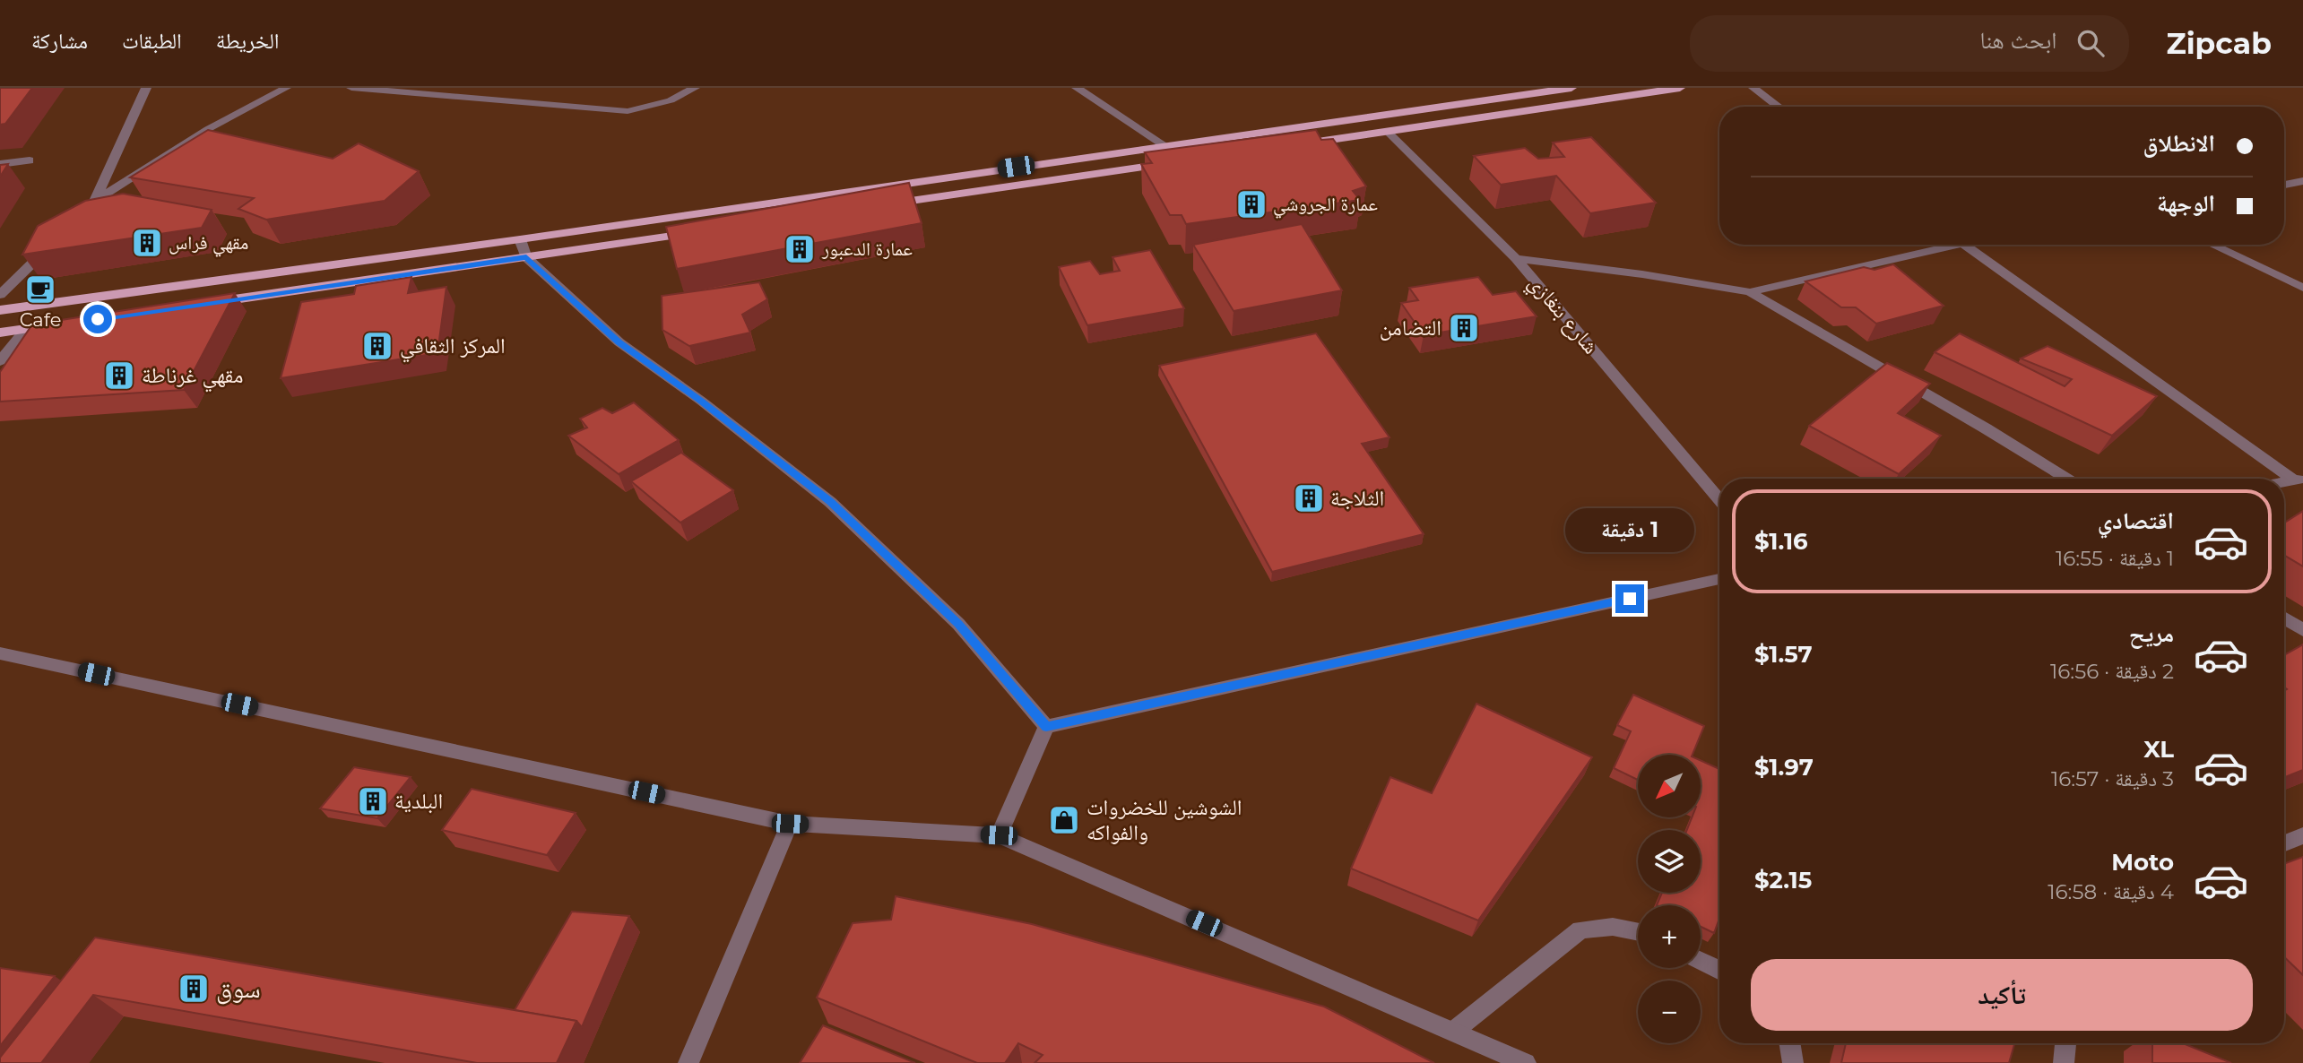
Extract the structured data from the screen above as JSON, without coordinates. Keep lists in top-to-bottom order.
{
  "streets": {
    "street": ["شارع بنغازي"]
  },
  "places": {
    "building": [
      "عمارة الجروشي",
      "مقهي فراس",
      "عمارة الدعبور",
      "التضامن",
      "المركز الثقافي",
      "مقهي غرناطة",
      "الثلاجة",
      "البلدية",
      "سوق"
    ],
    "cafe": ["Cafe"],
    "shop": ["الشوشين للخضروات والفواكه"]
  },
  "north": "bottom left",
  "page": {
    "header": "Zipcab",
    "search": "ابحث هنا",
    "nav": ["الخريطة", "الطبقات", "مشاركة"],
    "banner": ["الانطلاق", "الوجهة"],
    "list": [
      {
        "name": "اقتصادي",
        "note": "1 دقيقة · 16:55",
        "value": "$1.16"
      },
      {
        "name": "مريح",
        "note": "2 دقيقة · 16:56",
        "value": "$1.57"
      },
      {
        "name": "XL",
        "note": "3 دقيقة · 16:57",
        "value": "$1.97"
      },
      {
        "name": "Moto",
        "note": "4 دقيقة · 16:58",
        "value": "$2.15"
      }
    ],
    "bubble": "1 دقيقة",
    "map_buttons": ["+", "−"],
    "buttons": "تأكيد"
  }
}
